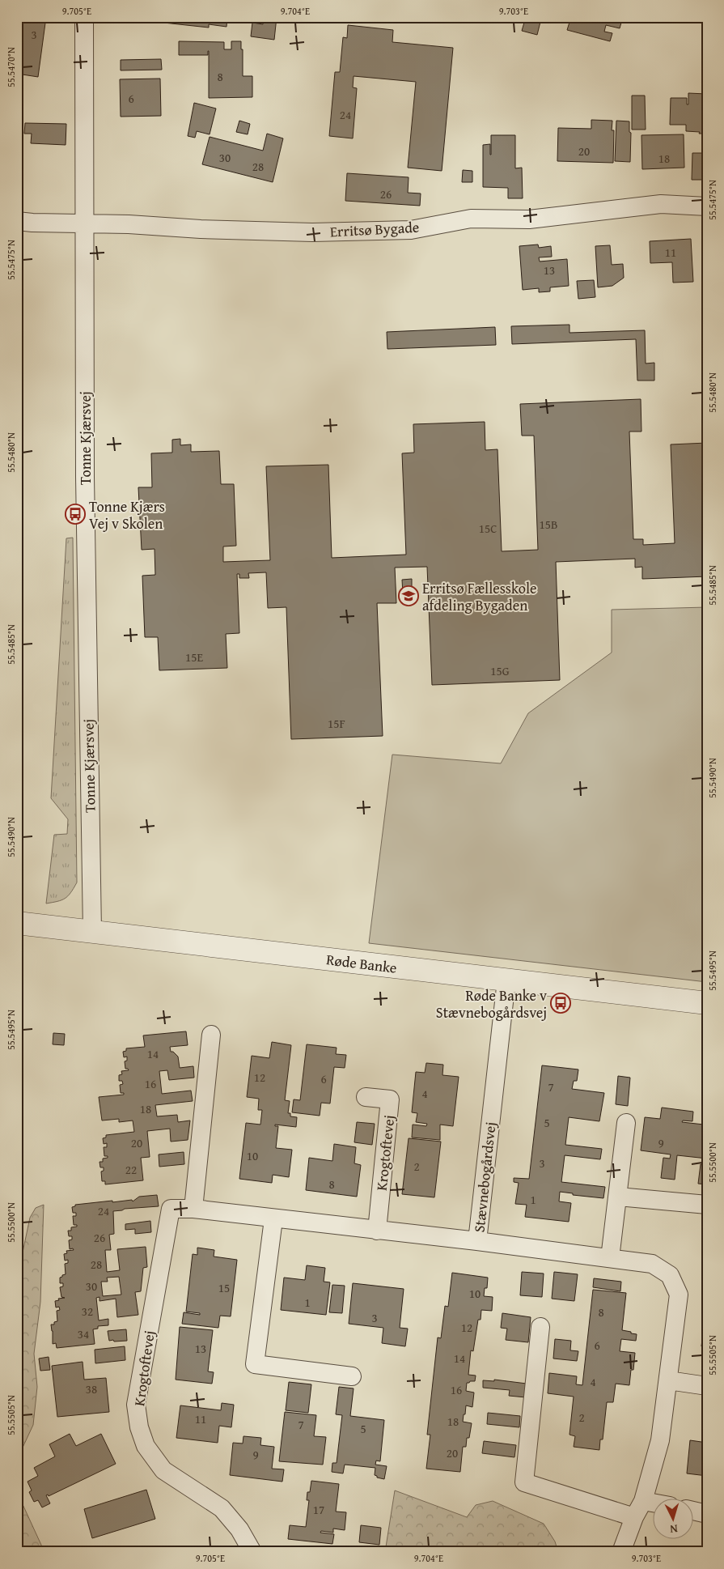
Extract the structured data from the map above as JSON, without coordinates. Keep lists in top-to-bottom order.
{
  "streets": {
    "street": [
      "Erritsø Bygade",
      "Tonne Kjærsvej",
      "Røde Banke",
      "Krogtoftevej",
      "Stævnebogårdsvej"
    ]
  },
  "crossings": [
    ["Erritsø Bygade", "Tonne Kjærsvej"],
    ["Tonne Kjærsvej", "Røde Banke"],
    ["Røde Banke", "Stævnebogårdsvej"],
    ["Krogtoftevej", "Stævnebogårdsvej"]
  ],
  "places": {
    "bus stop": ["Tonne Kjærs Vej v Skolen", "Røde Banke v Stævnebogårdsvej"],
    "school or university": ["Erritsø Fællesskole afdeling Bygaden"]
  },
  "house_numbers": [
    "3",
    "8",
    "6",
    "24",
    "20",
    "30",
    "18",
    "28",
    "26",
    "11",
    "13",
    "15B",
    "15C",
    "15E",
    "15G",
    "15F",
    "14",
    "12",
    "6",
    "16",
    "7",
    "4",
    "18",
    "5",
    "20",
    "9",
    "10",
    "3",
    "2",
    "22",
    "8",
    "1",
    "24",
    "26",
    "28",
    "30",
    "15",
    "10",
    "1",
    "32",
    "8",
    "3",
    "12",
    "34",
    "6",
    "13",
    "14",
    "4",
    "38",
    "16",
    "2",
    "11",
    "18",
    "7",
    "5",
    "20",
    "9",
    "17"
  ],
  "north": "bottom",
  "coordinates": [
    "9.705°E",
    "9.704°E",
    "9.703°E",
    "55.5470°N",
    "55.5475°N",
    "55.5480°N",
    "55.5485°N",
    "55.5490°N",
    "55.5495°N",
    "55.5500°N",
    "55.5505°N"
  ]
}
